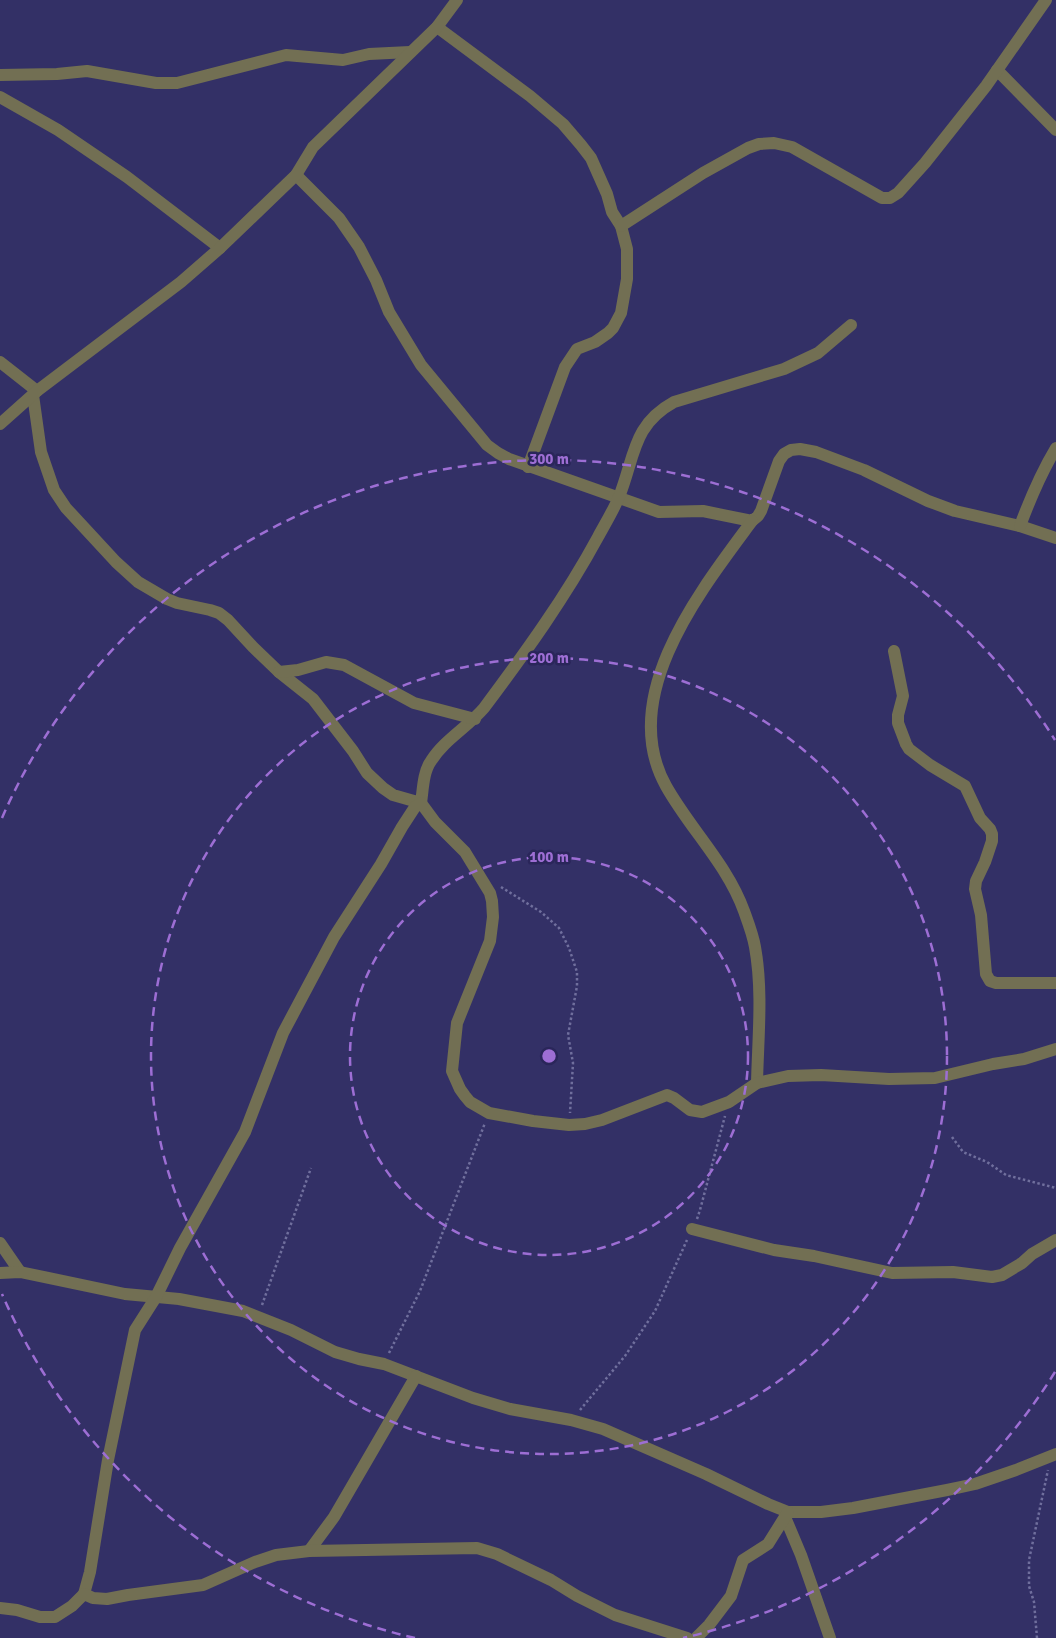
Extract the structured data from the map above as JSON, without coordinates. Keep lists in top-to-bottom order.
{
  "rings": ["300 m", "200 m", "100 m"]
}
